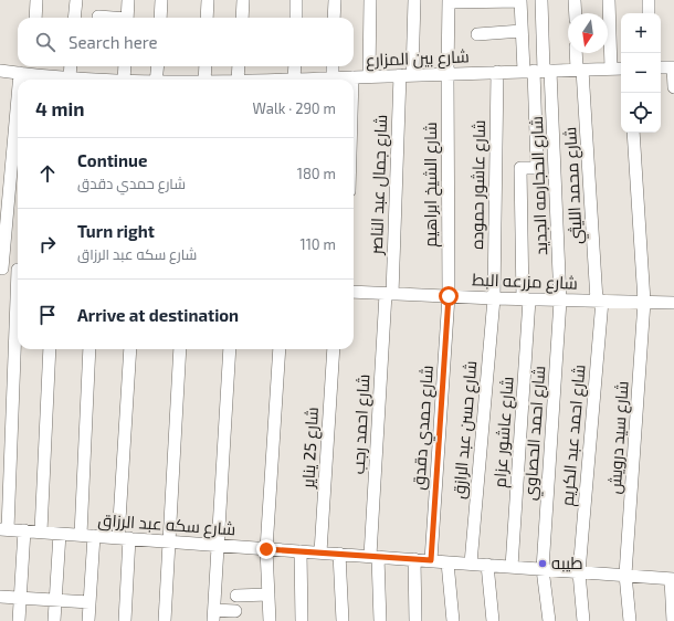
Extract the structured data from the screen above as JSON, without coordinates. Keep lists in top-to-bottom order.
{
  "streets": {
    "street": [
      "شارع بين المزارع",
      "شارع جمال عبد الناصر",
      "شارع الشيخ ابراهيم",
      "شارع عاشور حموده",
      "شارع الحجارمه الجديد",
      "شارع محمد الليثي",
      "شارع مزرعه البط",
      "شارع احمد رجب",
      "شارع حمدي دقدق",
      "شارع حسن عبد الرازق",
      "شارع عاشور عزام",
      "شارع احمد الحصاوي",
      "شارع احمد عبد الكريم",
      "شارع سيد درويش",
      "شارع 25 يناير",
      "شارع سكه عبد الرزاق"
    ]
  },
  "crossings": [
    ["شارع بين المزارع", "شارع جمال عبد الناصر"],
    ["شارع بين المزارع", "شارع الشيخ ابراهيم"],
    ["شارع بين المزارع", "شارع عاشور حموده"],
    ["شارع بين المزارع", "شارع الحجارمه الجديد"],
    ["شارع بين المزارع", "شارع محمد الليثي"],
    ["شارع بين المزارع", "شارع عاشور عزام"],
    ["شارع جمال عبد الناصر", "شارع مزرعه البط"],
    ["شارع جمال عبد الناصر", "شارع احمد رجب"],
    ["شارع الشيخ ابراهيم", "شارع مزرعه البط"],
    ["شارع الشيخ ابراهيم", "شارع حمدي دقدق"],
    ["شارع عاشور حموده", "شارع مزرعه البط"],
    ["شارع عاشور حموده", "شارع حسن عبد الرازق"],
    ["شارع الحجارمه الجديد", "شارع مزرعه البط"],
    ["شارع الحجارمه الجديد", "شارع عاشور عزام"],
    ["شارع الحجارمه الجديد", "شارع احمد الحصاوي"],
    ["شارع محمد الليثي", "شارع مزرعه البط"],
    ["شارع محمد الليثي", "شارع احمد عبد الكريم"],
    ["شارع مزرعه البط", "شارع احمد رجب"],
    ["شارع مزرعه البط", "شارع حمدي دقدق"],
    ["شارع مزرعه البط", "شارع حسن عبد الرازق"],
    ["شارع مزرعه البط", "شارع عاشور عزام"],
    ["شارع مزرعه البط", "شارع احمد الحصاوي"],
    ["شارع مزرعه البط", "شارع احمد عبد الكريم"],
    ["شارع مزرعه البط", "شارع سيد درويش"],
    ["شارع احمد رجب", "شارع سكه عبد الرزاق"],
    ["شارع حمدي دقدق", "شارع سكه عبد الرزاق"],
    ["شارع حسن عبد الرازق", "شارع سكه عبد الرزاق"],
    ["شارع عاشور عزام", "شارع سكه عبد الرزاق"],
    ["شارع احمد الحصاوي", "شارع سكه عبد الرزاق"],
    ["شارع احمد عبد الكريم", "شارع سكه عبد الرزاق"],
    ["شارع سيد درويش", "شارع سكه عبد الرزاق"],
    ["شارع 25 يناير", "شارع سكه عبد الرزاق"]
  ],
  "places": ["طيبه"],
  "north": "bottom",
  "page": {
    "map_buttons": ["+", "−"],
    "search": "Search here",
    "heading": ["4 min", "Walk · 290 m"],
    "list": [
      ["Continue", "شارع حمدي دقدق", "180 m"],
      ["Turn right", "شارع سكه عبد الرزاق", "110 m"],
      "Arrive at destination"
    ]
  }
}
